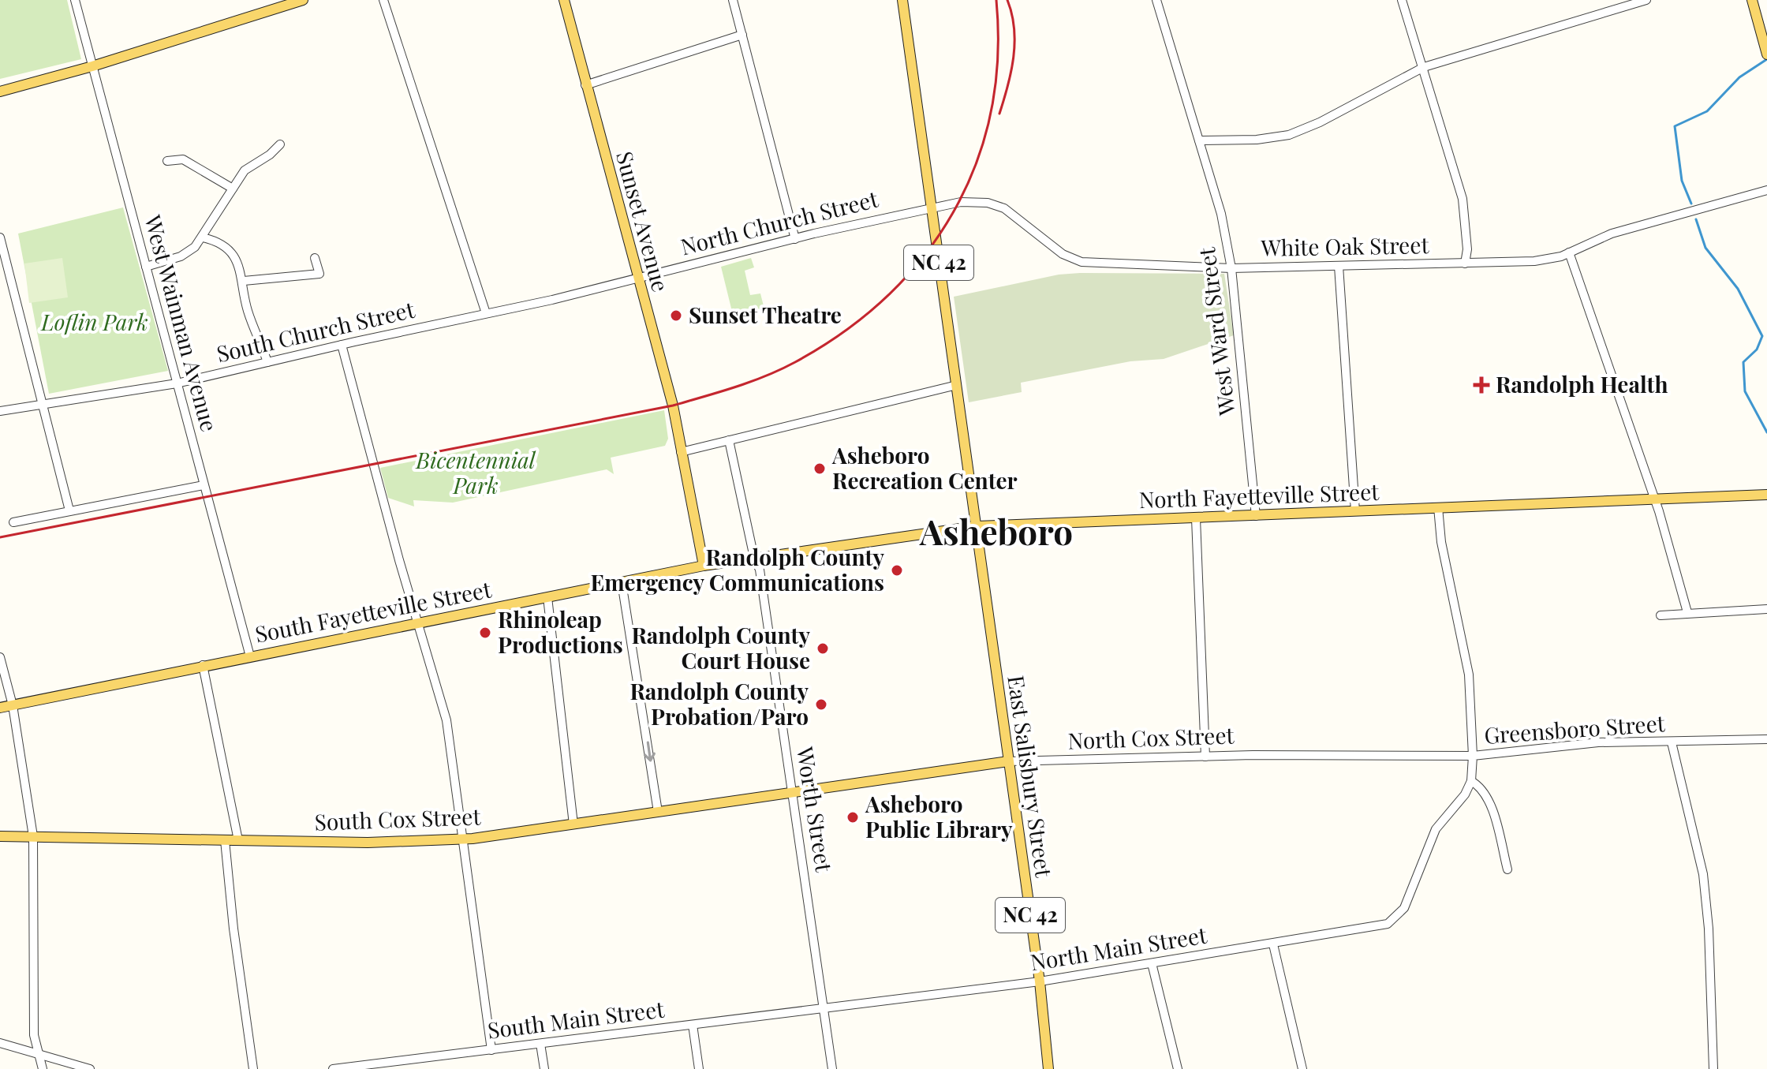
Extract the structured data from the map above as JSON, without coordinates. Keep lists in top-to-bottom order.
{
  "streets": {
    "main road": [
      "Sunset Avenue",
      "NC 42",
      "North Fayetteville Street",
      "South Fayetteville Street",
      "North Cox Street",
      "East Salisbury Street",
      "South Cox Street"
    ],
    "street": [
      "North Church Street",
      "White Oak Street",
      "West Wainman Avenue",
      "West Ward Street",
      "South Church Street",
      "Greensboro Street",
      "Worth Street",
      "North Main Street",
      "South Main Street"
    ]
  },
  "crossings": [
    ["Sunset Avenue", "North Church Street"],
    ["Sunset Avenue", "South Church Street"],
    ["Sunset Avenue", "South Fayetteville Street"],
    ["North Church Street", "White Oak Street"],
    ["North Church Street", "NC 42"],
    ["North Church Street", "South Church Street"],
    ["White Oak Street", "NC 42"],
    ["White Oak Street", "West Ward Street"],
    ["NC 42", "North Fayetteville Street"],
    ["NC 42", "East Salisbury Street"],
    ["West Wainman Avenue", "South Church Street"],
    ["West Wainman Avenue", "South Fayetteville Street"],
    ["West Ward Street", "North Fayetteville Street"],
    ["North Fayetteville Street", "South Fayetteville Street"],
    ["North Fayetteville Street", "East Salisbury Street"],
    ["North Fayetteville Street", "Worth Street"],
    ["South Fayetteville Street", "Worth Street"],
    ["Greensboro Street", "North Cox Street"],
    ["Greensboro Street", "North Main Street"],
    ["North Cox Street", "East Salisbury Street"],
    ["North Cox Street", "Worth Street"],
    ["North Cox Street", "South Cox Street"],
    ["East Salisbury Street", "North Main Street"],
    ["Worth Street", "South Cox Street"],
    ["Worth Street", "North Main Street"],
    ["Worth Street", "South Main Street"],
    ["North Main Street", "South Main Street"]
  ],
  "districts": ["Asheboro"],
  "parks": ["Loflin Park", "Bicentennial Park"],
  "places": {
    "other": [
      "Sunset Theatre",
      "Asheboro Recreation Center",
      "Randolph County Emergency Communications",
      "Rhinoleap Productions",
      "Randolph County Court House",
      "Randolph County Probation/Paro",
      "Asheboro Public Library"
    ],
    "health": ["Randolph Health"]
  }
}
